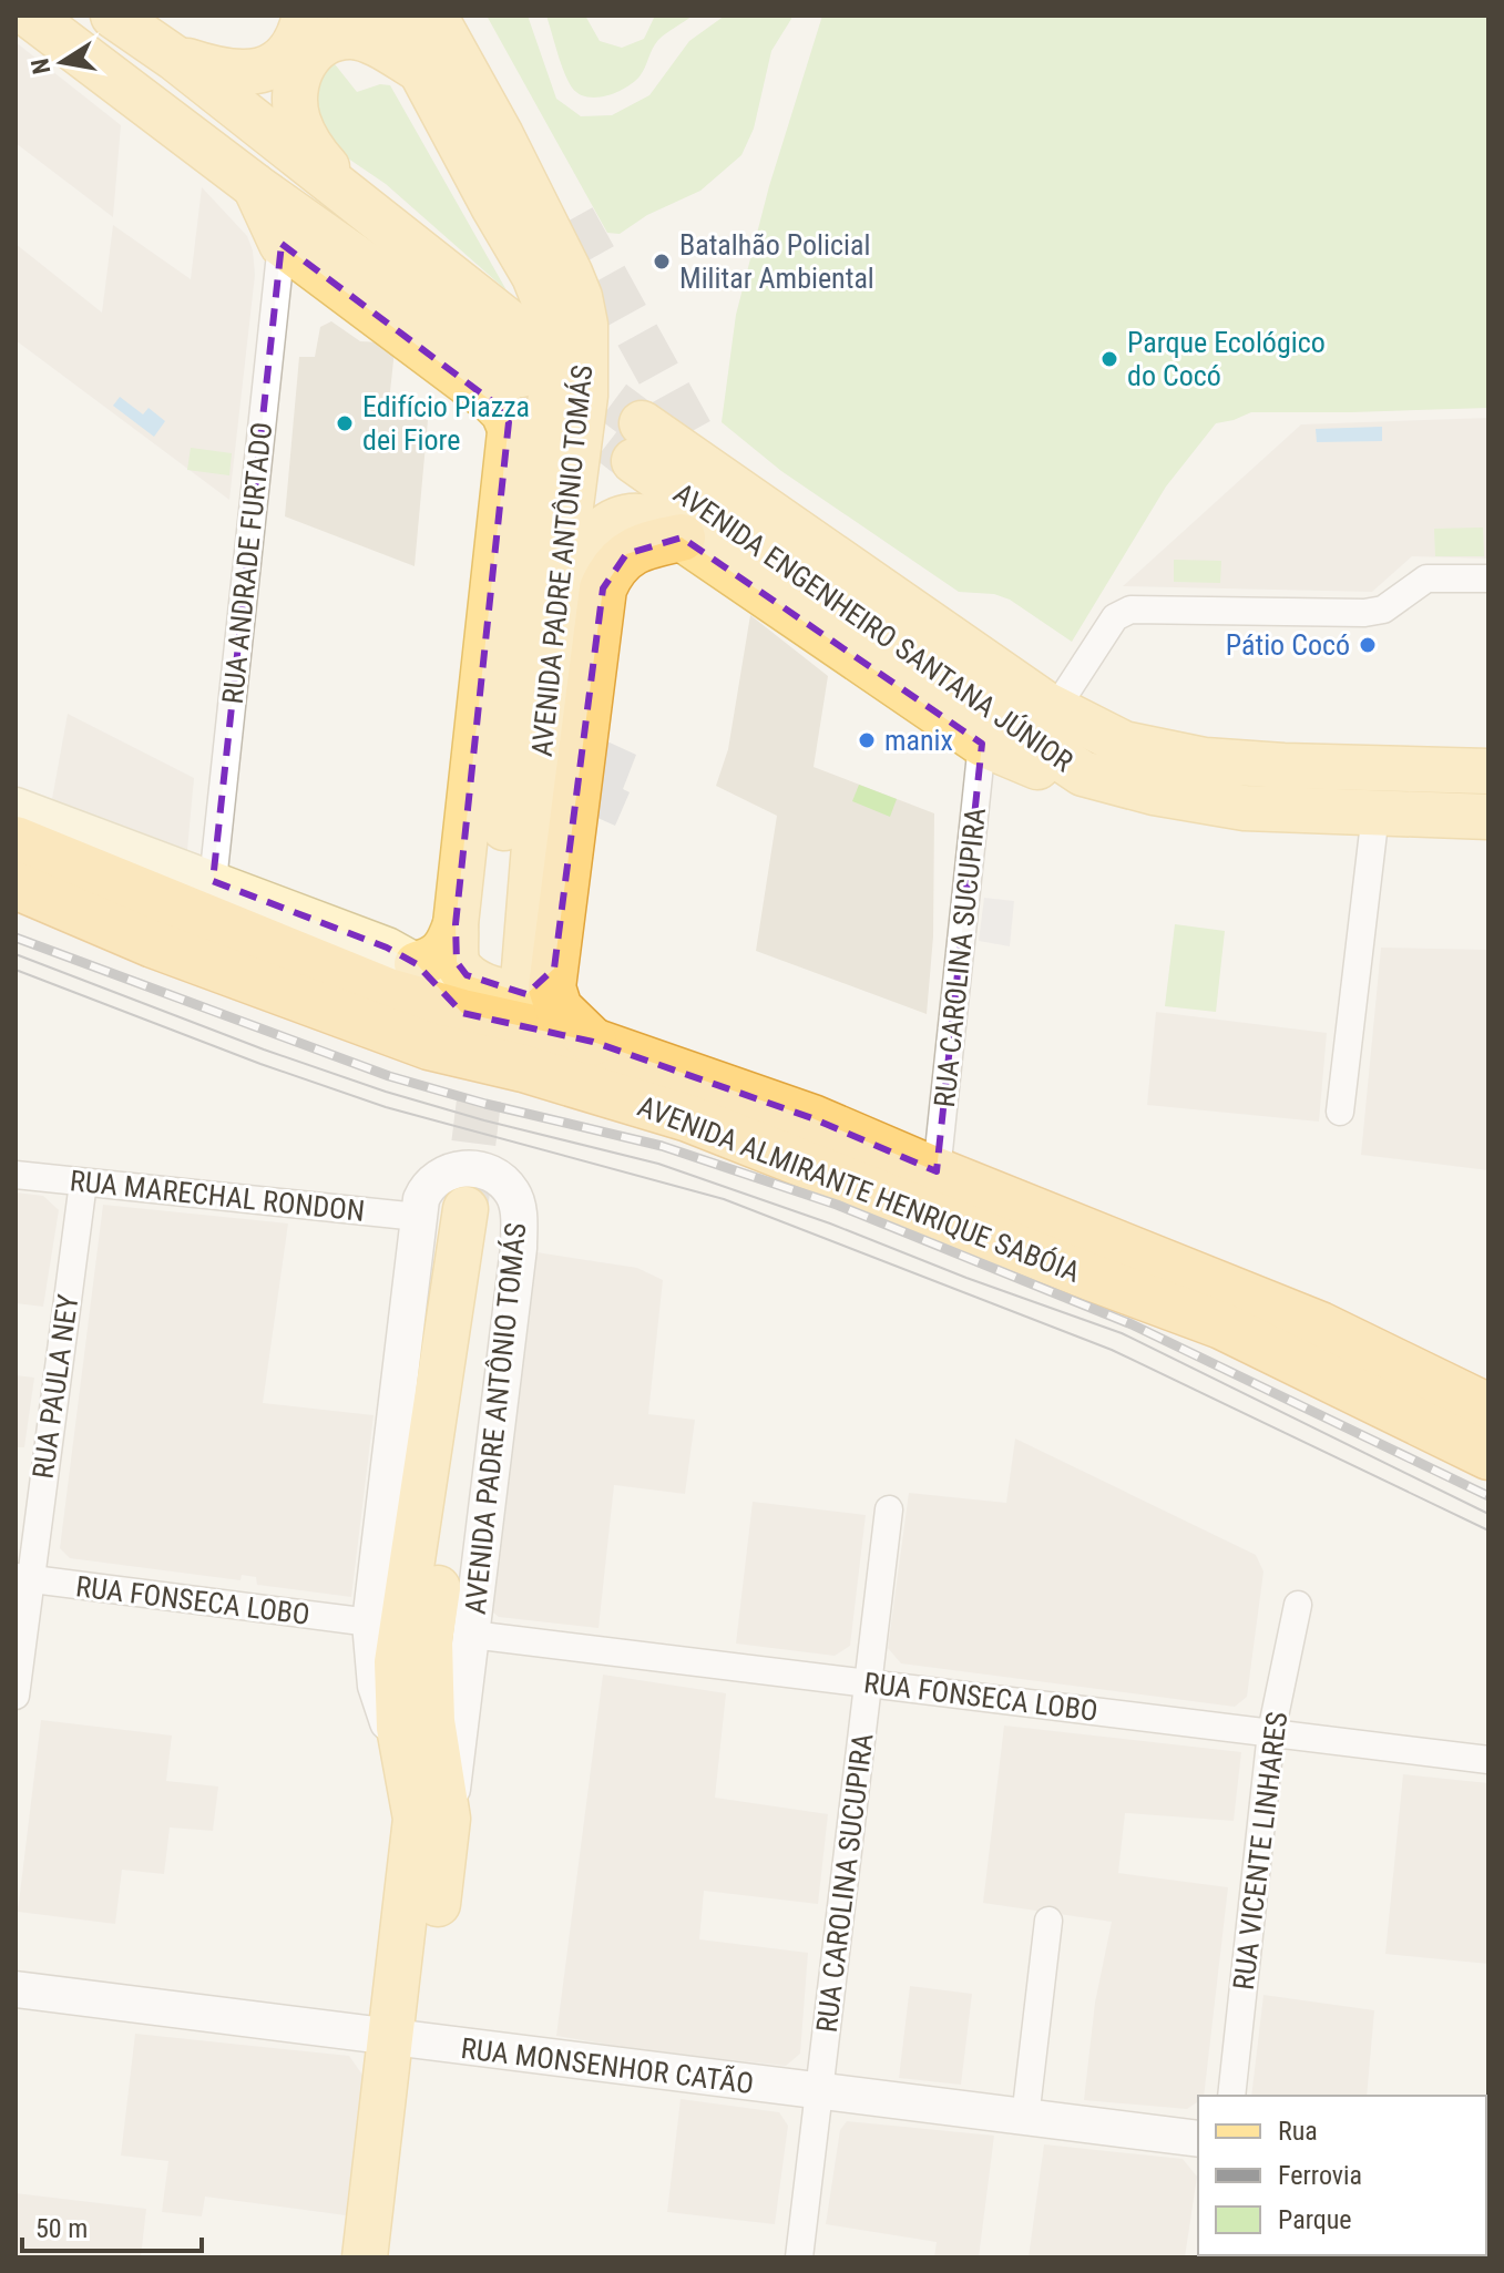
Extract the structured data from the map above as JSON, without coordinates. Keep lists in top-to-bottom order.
{
  "streets": {
    "highway": ["AVENIDA ALMIRANTE HENRIQUE SABÓIA"],
    "main road": ["AVENIDA PADRE ANTÔNIO TOMÁS", "AVENIDA ENGENHEIRO SANTANA JÚNIOR"],
    "street": [
      "RUA ANDRADE FURTADO",
      "RUA CAROLINA SUCUPIRA",
      "RUA MARECHAL RONDON",
      "RUA PAULA NEY",
      "RUA FONSECA LOBO",
      "RUA VICENTE LINHARES",
      "RUA MONSENHOR CATÃO"
    ]
  },
  "crossings": [
    ["AVENIDA PADRE ANTÔNIO TOMÁS", "RUA MARECHAL RONDON"],
    ["AVENIDA PADRE ANTÔNIO TOMÁS", "RUA FONSECA LOBO"],
    ["AVENIDA PADRE ANTÔNIO TOMÁS", "RUA MONSENHOR CATÃO"],
    ["RUA CAROLINA SUCUPIRA", "AVENIDA ALMIRANTE HENRIQUE SABÓIA"],
    ["RUA CAROLINA SUCUPIRA", "RUA FONSECA LOBO"],
    ["RUA CAROLINA SUCUPIRA", "RUA MONSENHOR CATÃO"],
    ["RUA MARECHAL RONDON", "RUA PAULA NEY"],
    ["RUA PAULA NEY", "RUA FONSECA LOBO"],
    ["RUA FONSECA LOBO", "RUA VICENTE LINHARES"]
  ],
  "places": [
    "Batalhão Policial Militar Ambiental",
    "Parque Ecológico do Cocó",
    "Edifício Piazza dei Fiore",
    "Pátio Cocó",
    "manix"
  ],
  "legend": ["Rua", "Ferrovia", "Parque"],
  "scale_bar": "50 m",
  "north": "left"
}
